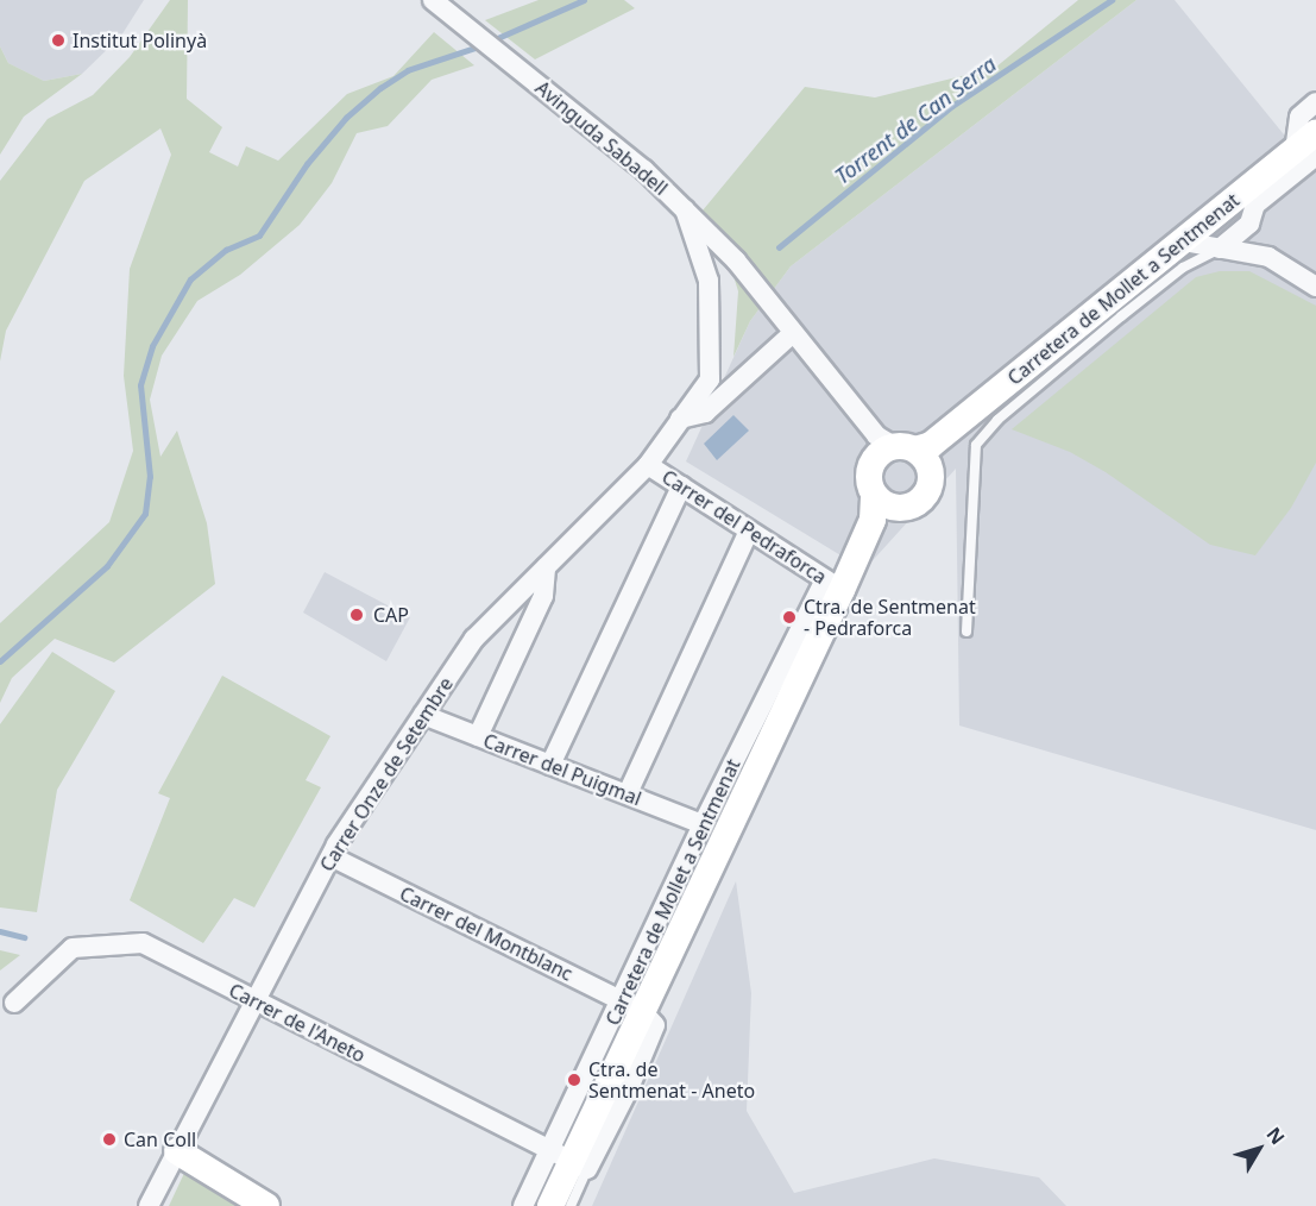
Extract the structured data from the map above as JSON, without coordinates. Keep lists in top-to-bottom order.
{
  "streets": {
    "street": [
      "Avinguda Sabadell",
      "Carretera de Mollet a Sentmenat",
      "Carrer del Pedraforca",
      "Carrer del Puigmal",
      "Carrer Onze de Setembre",
      "Carrer del Montblanc",
      "Carrer de l'Aneto"
    ]
  },
  "crossings": [
    ["Avinguda Sabadell", "Carrer del Pedraforca"],
    ["Avinguda Sabadell", "Carrer Onze de Setembre"],
    ["Carretera de Mollet a Sentmenat", "Carrer del Pedraforca"],
    ["Carretera de Mollet a Sentmenat", "Carrer del Puigmal"],
    ["Carretera de Mollet a Sentmenat", "Carrer del Montblanc"],
    ["Carretera de Mollet a Sentmenat", "Carrer de l'Aneto"],
    ["Carrer del Pedraforca", "Carrer Onze de Setembre"],
    ["Carrer del Puigmal", "Carrer Onze de Setembre"],
    ["Carrer Onze de Setembre", "Carrer del Montblanc"],
    ["Carrer Onze de Setembre", "Carrer de l'Aneto"]
  ],
  "water": ["Torrent de Can Serra"],
  "places": [
    "Institut Polinyà",
    "CAP",
    "Ctra. de Sentmenat - Pedraforca",
    "Ctra. de Sentmenat - Aneto",
    "Can Coll"
  ],
  "north": "top right"
}
